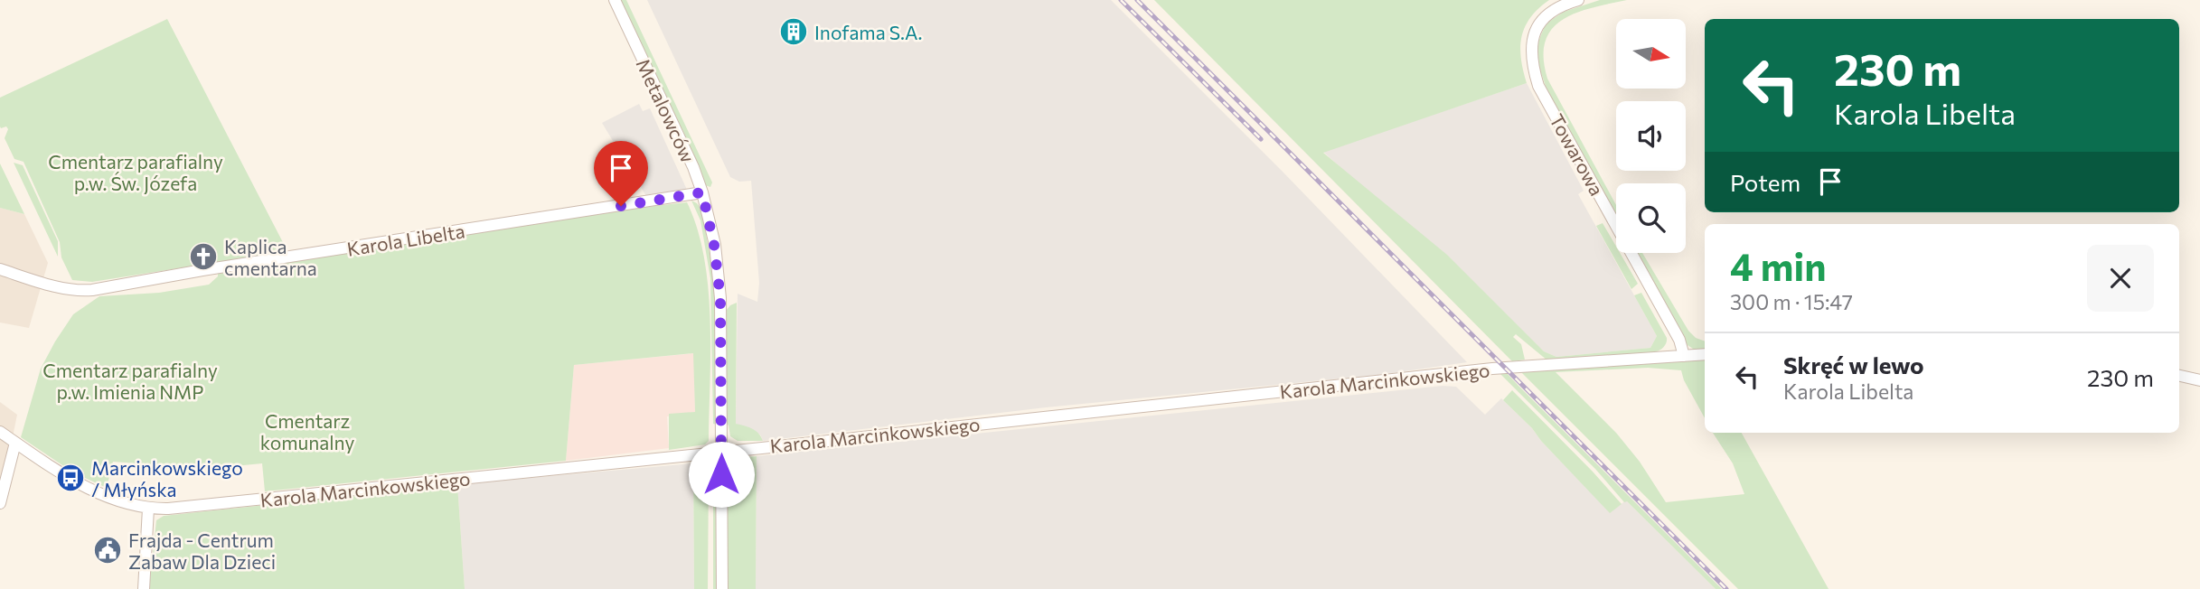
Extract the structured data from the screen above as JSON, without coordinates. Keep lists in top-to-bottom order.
{
  "streets": {
    "street": [
      "Metalowców",
      "Towarowa",
      "Karola Libelta",
      "Karola Marcinkowskiego"
    ]
  },
  "crossings": [
    ["Metalowców", "Karola Libelta"],
    ["Metalowców", "Karola Marcinkowskiego"],
    ["Towarowa", "Karola Marcinkowskiego"]
  ],
  "parks": ["Cmentarz parafialny p.w. Św. Józefa", "Cmentarz parafialny p.w. Imienia NMP", "Cmentarz komunalny"],
  "places": {
    "building": ["Inofama S.A."],
    "church": ["Kaplica cmentarna"],
    "bus stop": ["Marcinkowskiego / Młyńska"],
    "public building": ["Frajda - Centrum Zabaw Dla Dzieci"]
  },
  "north": "right",
  "page": {
    "turn": ["230 m", "Karola Libelta"],
    "then": "Potem",
    "heading": ["4 min", "300 m · 15:47"],
    "list": [
      {
        "name": "Skręć w lewo",
        "note": "Karola Libelta",
        "value": "230 m"
      }
    ]
  }
}
